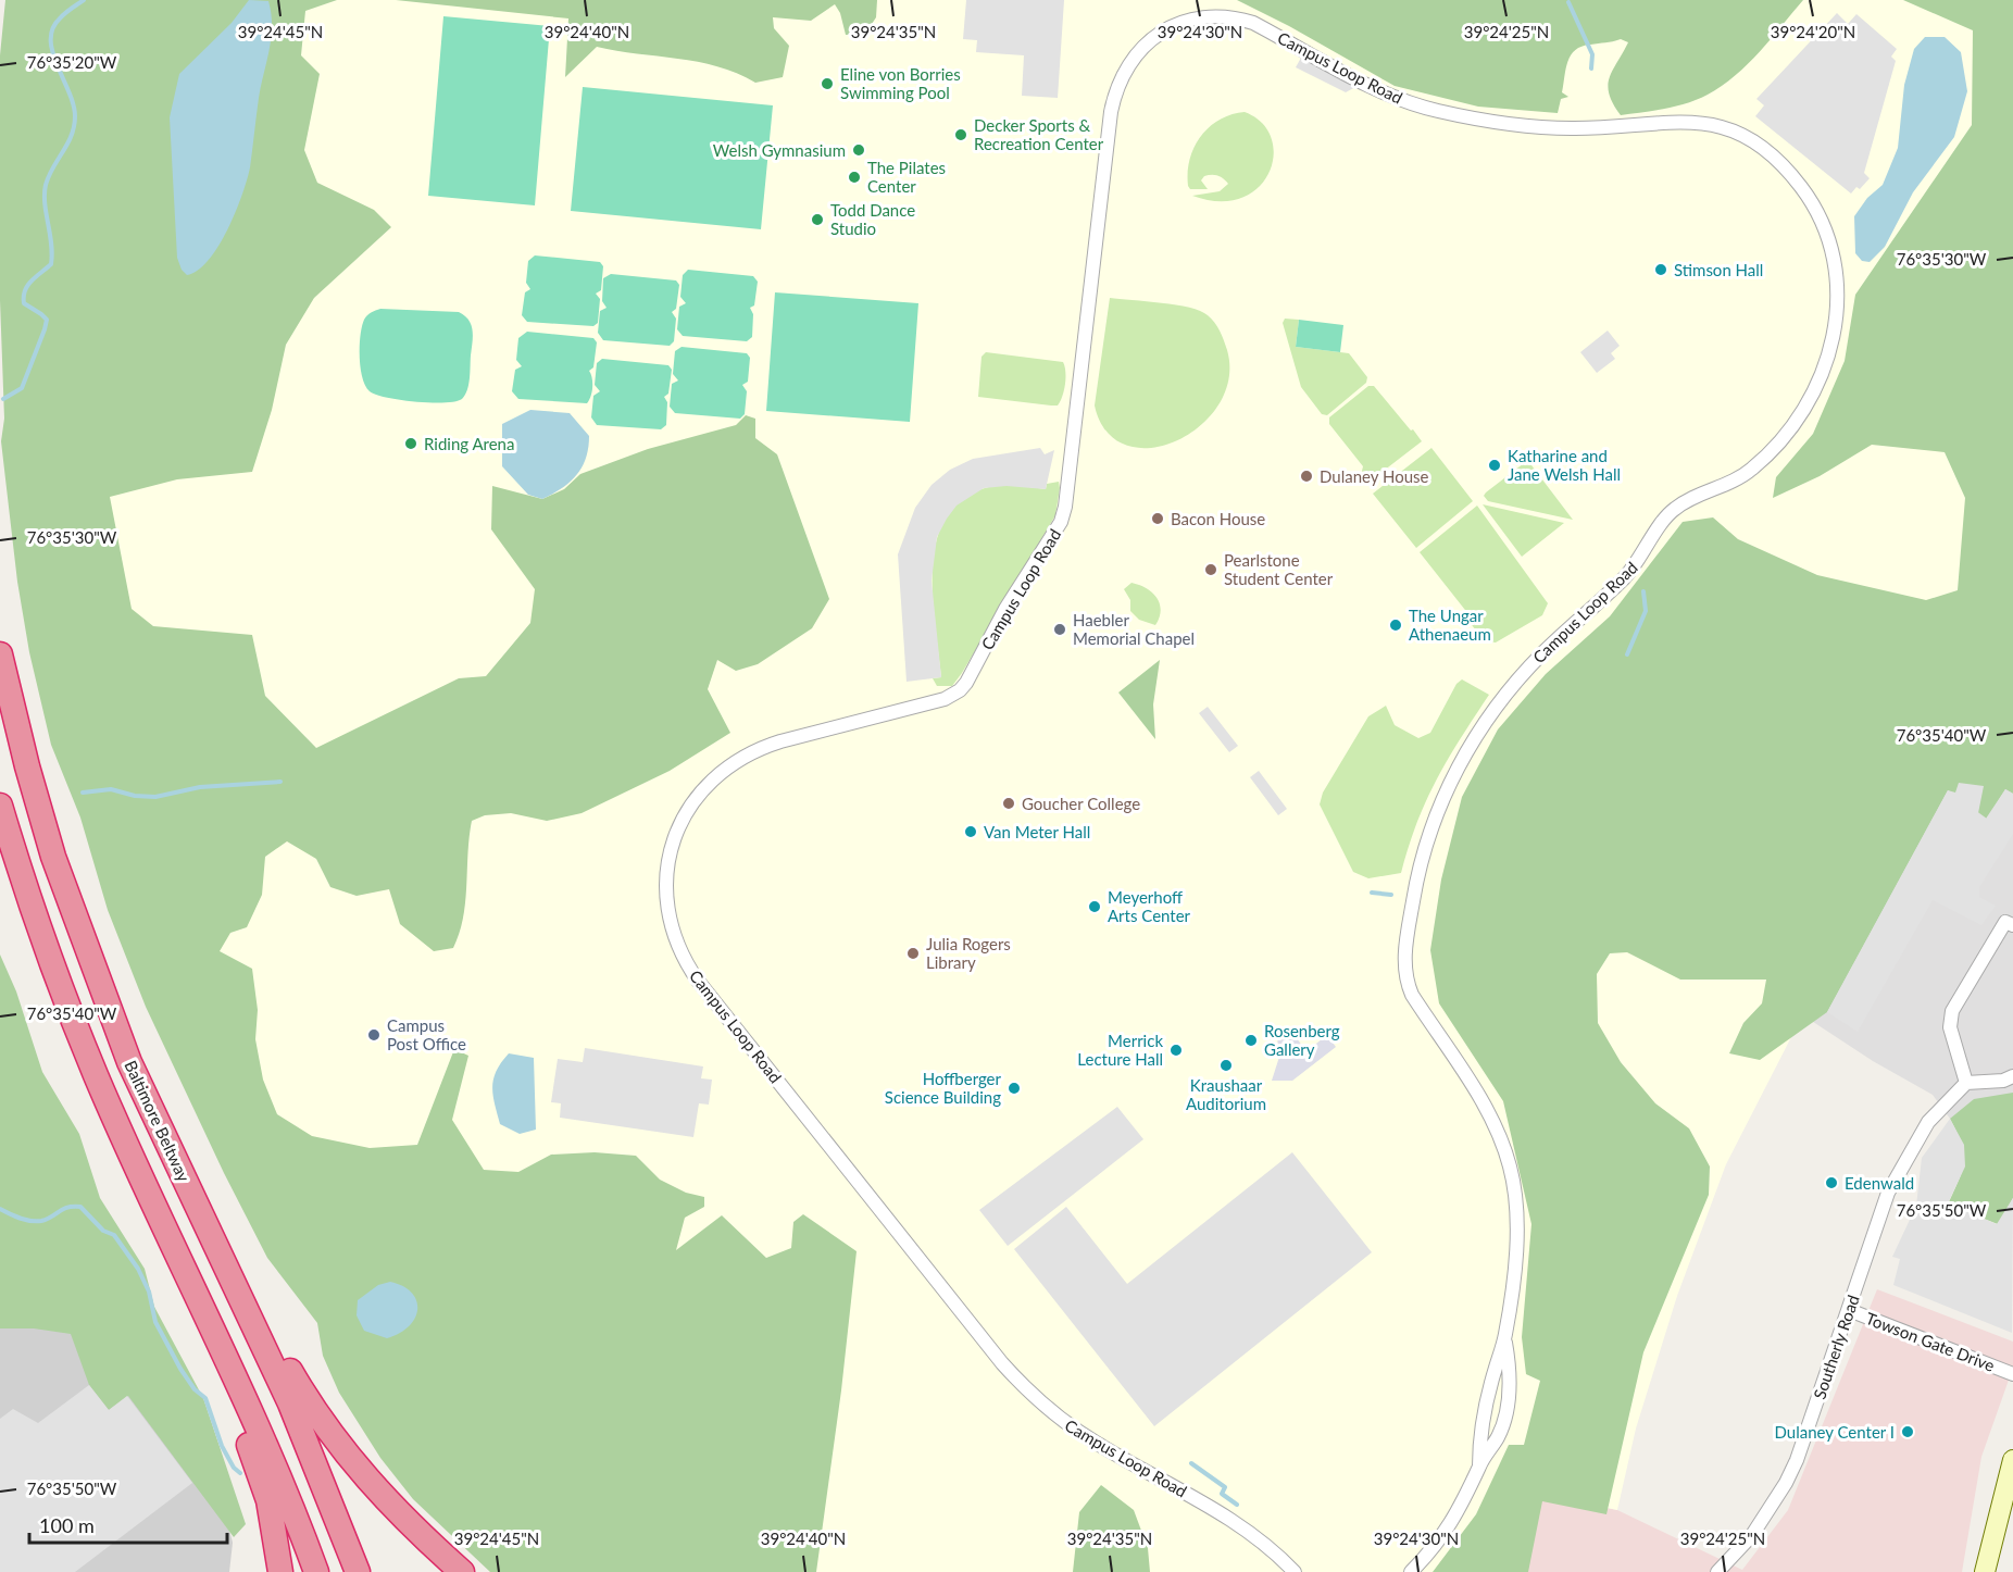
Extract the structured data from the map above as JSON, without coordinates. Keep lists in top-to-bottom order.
{
  "streets": {
    "highway": ["Baltimore Beltway"],
    "street": ["Campus Loop Road", "Towson Gate Drive", "Southerly Road"]
  },
  "crossings": [
    ["Towson Gate Drive", "Southerly Road"]
  ],
  "places": [
    "Eline von Borries Swimming Pool",
    "Decker Sports & Recreation Center",
    "Welsh Gymnasium",
    "The Pilates Center",
    "Todd Dance Studio",
    "Stimson Hall",
    "Riding Arena",
    "Katharine and Jane Welsh Hall",
    "Dulaney House",
    "Bacon House",
    "Pearlstone Student Center",
    "The Ungar Athenaeum",
    "Haebler Memorial Chapel",
    "Goucher College",
    "Van Meter Hall",
    "Meyerhoff Arts Center",
    "Julia Rogers Library",
    "Campus Post Office",
    "Rosenberg Gallery",
    "Merrick Lecture Hall",
    "Kraushaar Auditorium",
    "Hoffberger Science Building",
    "Edenwald",
    "Dulaney Center I"
  ],
  "scale_bar": "100 m",
  "coordinates": [
    "39°24'45\"N",
    "39°24'40\"N",
    "39°24'35\"N",
    "39°24'30\"N",
    "39°24'25\"N",
    "39°24'20\"N",
    "76°35'20\"W",
    "76°35'30\"W",
    "76°35'40\"W",
    "76°35'50\"W"
  ]
}
